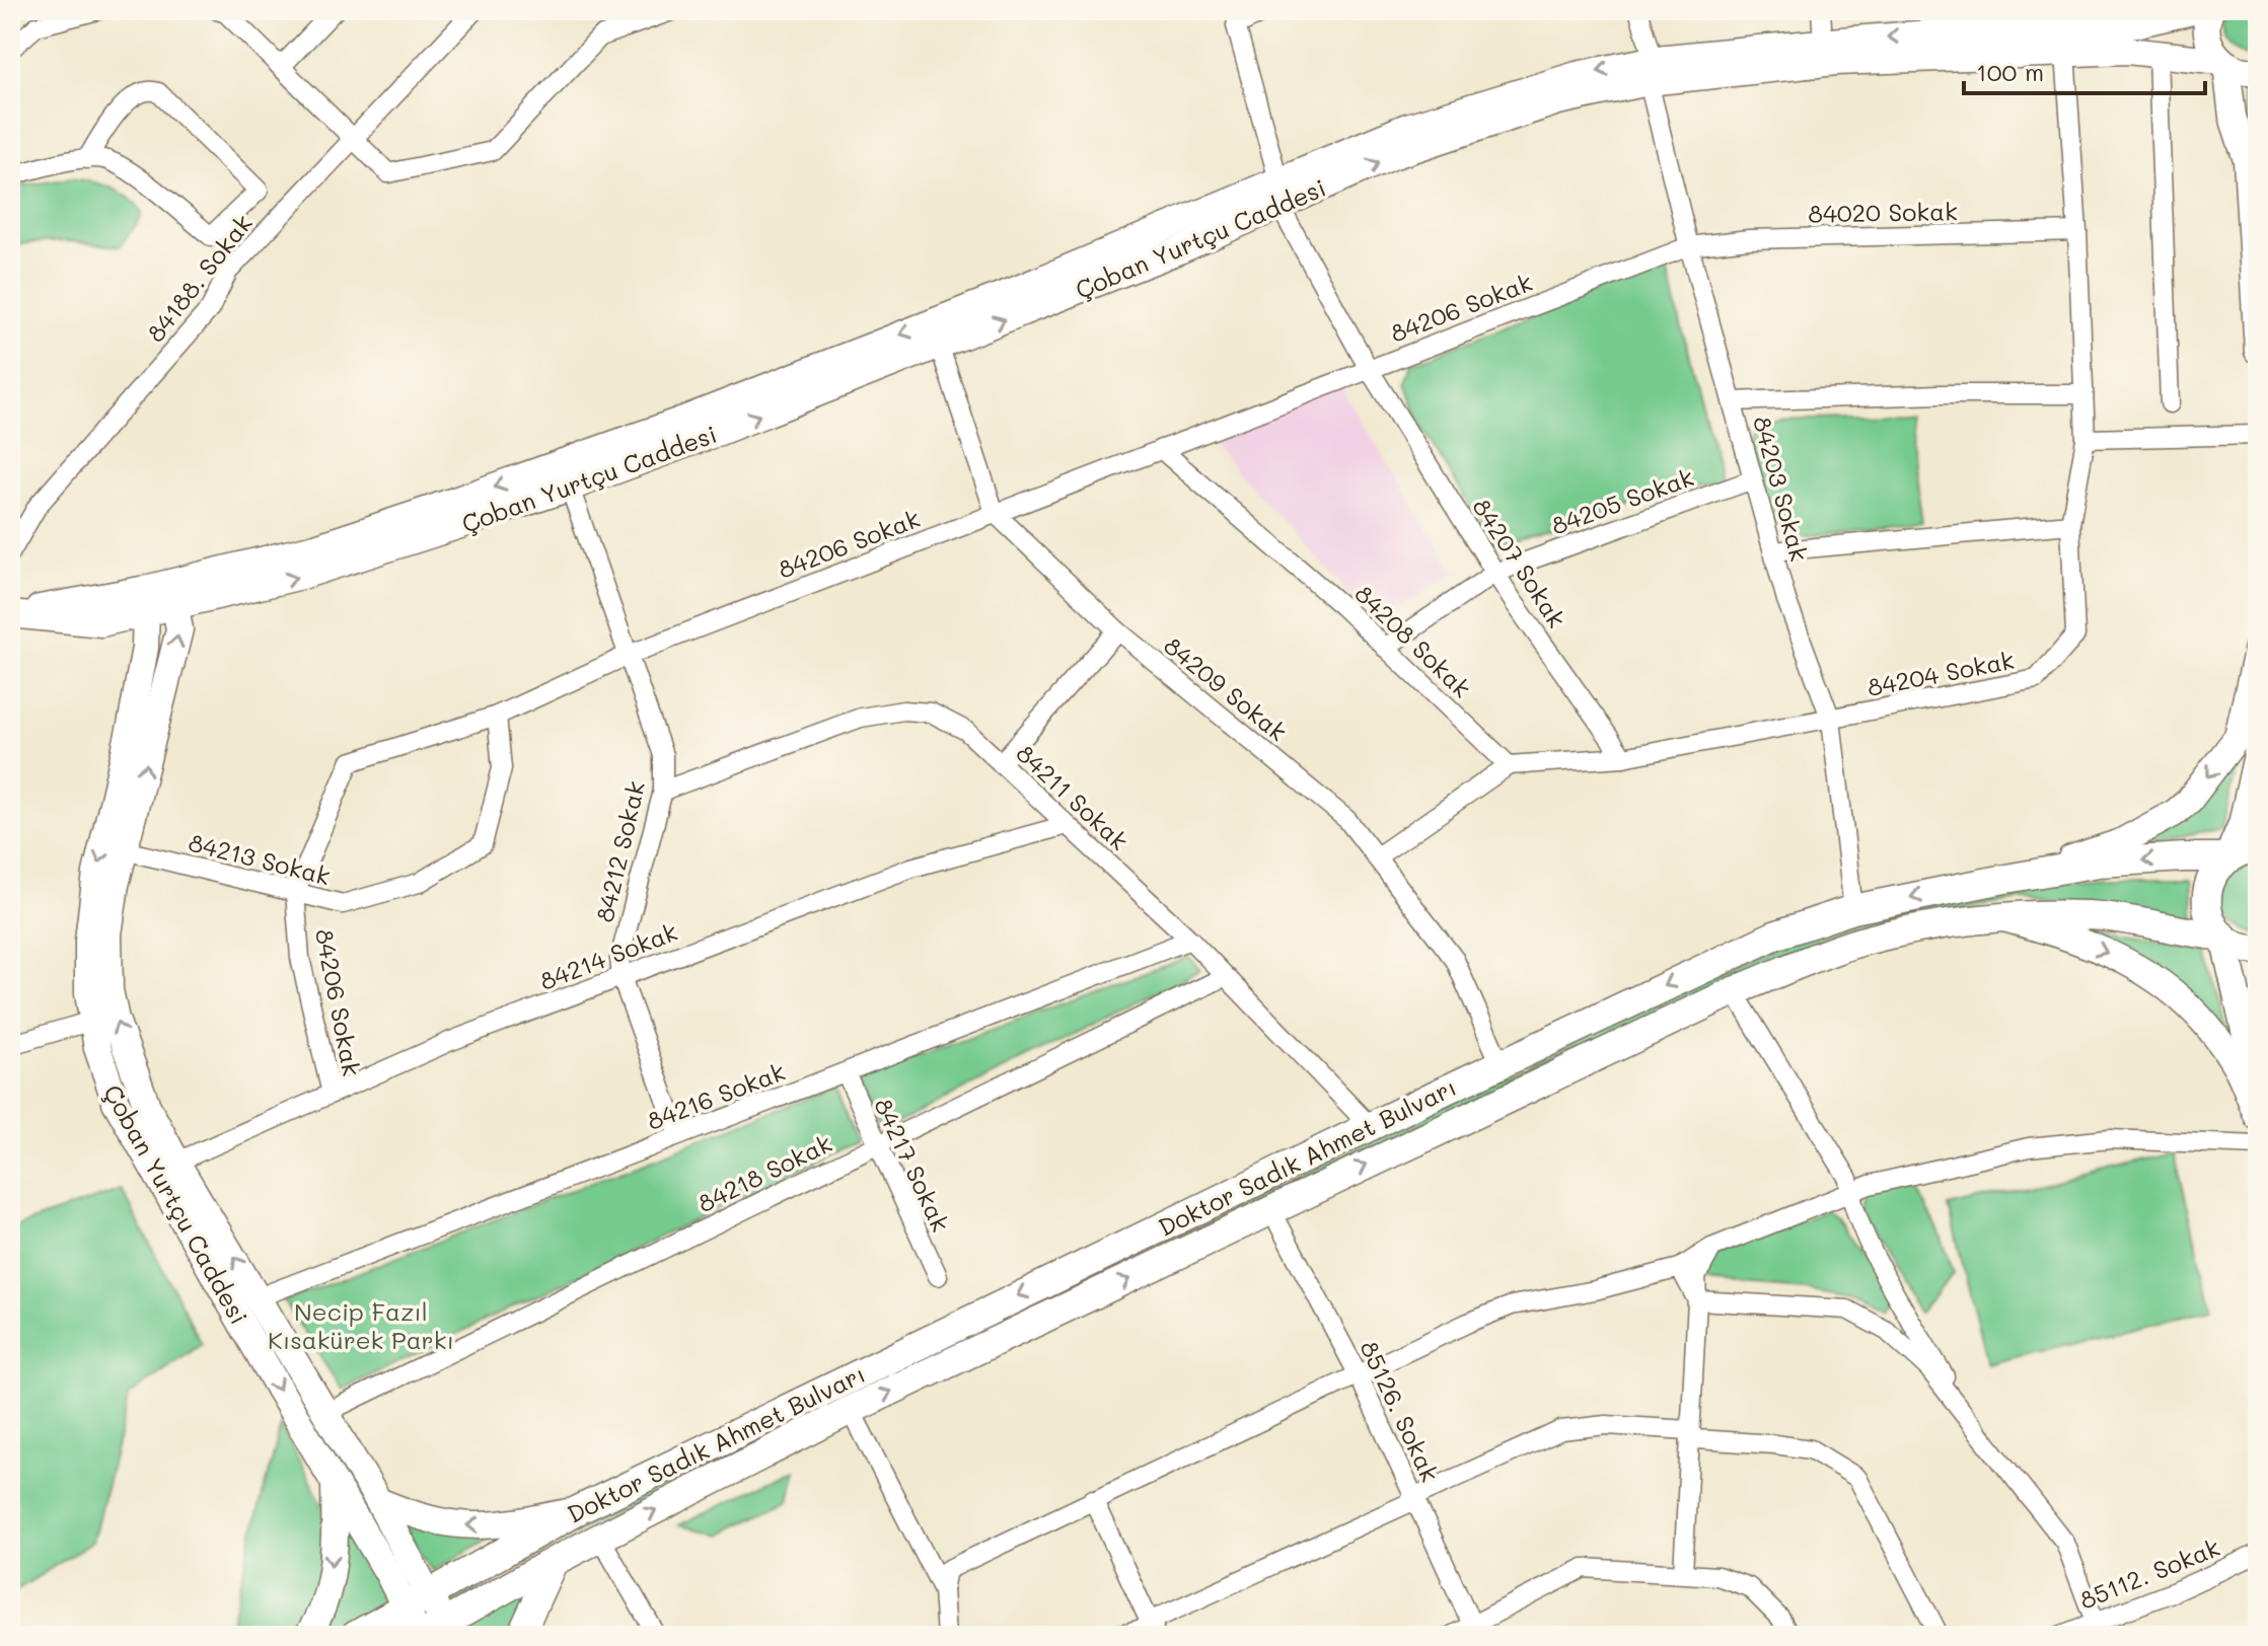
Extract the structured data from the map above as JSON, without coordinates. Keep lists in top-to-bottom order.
{
  "streets": {
    "main road": ["Çoban Yurtçu Caddesi", "Doktor Sadık Ahmet Bulvarı"],
    "street": [
      "84020 Sokak",
      "84188. Sokak",
      "84206 Sokak",
      "84203 Sokak",
      "84205 Sokak",
      "84207 Sokak",
      "84208 Sokak",
      "84204 Sokak",
      "84209 Sokak",
      "84211 Sokak",
      "84212 Sokak",
      "84213 Sokak",
      "84214 Sokak",
      "84216 Sokak",
      "84217 Sokak",
      "84218 Sokak",
      "85126. Sokak",
      "85112. Sokak"
    ]
  },
  "crossings": [
    ["84020 Sokak", "84206 Sokak"],
    ["84020 Sokak", "84203 Sokak"],
    ["84020 Sokak", "84204 Sokak"],
    ["Çoban Yurtçu Caddesi", "84203 Sokak"],
    ["Çoban Yurtçu Caddesi", "84207 Sokak"],
    ["Çoban Yurtçu Caddesi", "84204 Sokak"],
    ["Çoban Yurtçu Caddesi", "84209 Sokak"],
    ["Çoban Yurtçu Caddesi", "84212 Sokak"],
    ["Çoban Yurtçu Caddesi", "84213 Sokak"],
    ["Çoban Yurtçu Caddesi", "84214 Sokak"],
    ["Çoban Yurtçu Caddesi", "84216 Sokak"],
    ["Çoban Yurtçu Caddesi", "Doktor Sadık Ahmet Bulvarı"],
    ["Çoban Yurtçu Caddesi", "84218 Sokak"],
    ["84206 Sokak", "84203 Sokak"],
    ["84206 Sokak", "84207 Sokak"],
    ["84206 Sokak", "84208 Sokak"],
    ["84206 Sokak", "84209 Sokak"],
    ["84206 Sokak", "84212 Sokak"],
    ["84206 Sokak", "84213 Sokak"],
    ["84206 Sokak", "84214 Sokak"],
    ["84203 Sokak", "84205 Sokak"],
    ["84203 Sokak", "84204 Sokak"],
    ["84203 Sokak", "Doktor Sadık Ahmet Bulvarı"],
    ["84205 Sokak", "84207 Sokak"],
    ["84205 Sokak", "84208 Sokak"],
    ["84209 Sokak", "Doktor Sadık Ahmet Bulvarı"],
    ["84211 Sokak", "84212 Sokak"],
    ["84211 Sokak", "84214 Sokak"],
    ["84211 Sokak", "84216 Sokak"],
    ["84211 Sokak", "Doktor Sadık Ahmet Bulvarı"],
    ["84211 Sokak", "84218 Sokak"],
    ["84212 Sokak", "84214 Sokak"],
    ["84212 Sokak", "84216 Sokak"],
    ["84216 Sokak", "84217 Sokak"],
    ["Doktor Sadık Ahmet Bulvarı", "85126. Sokak"],
    ["84217 Sokak", "84218 Sokak"]
  ],
  "parks": ["Necip Fazıl Kısakürek Parkı"],
  "scale_bar": "100 m"
}
